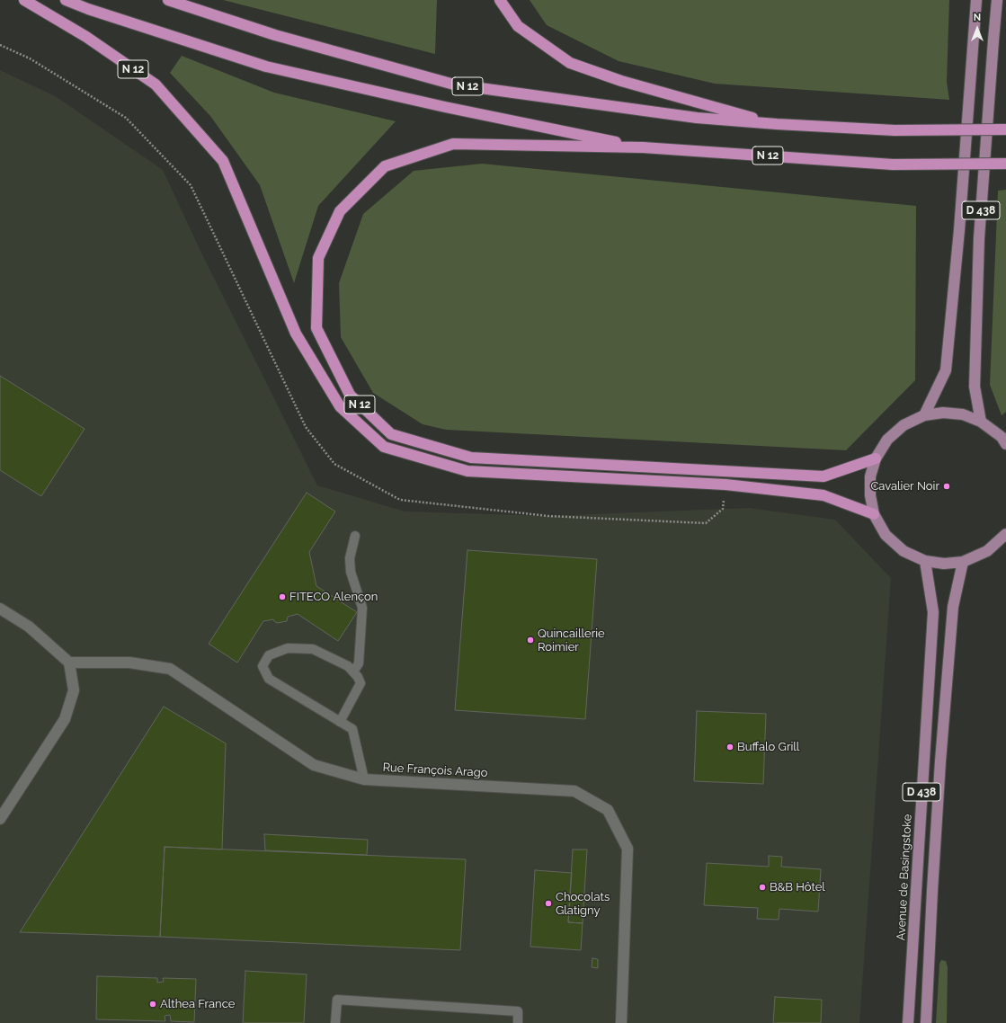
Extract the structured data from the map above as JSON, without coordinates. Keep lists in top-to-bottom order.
{
  "streets": {
    "highway": ["N 12"],
    "main road": ["D 438", "Avenue de Basingstoke"],
    "street": ["Rue François Arago"]
  },
  "places": [
    "Cavalier Noir",
    "FITECO Alençon",
    "Quincaillerie Roimier",
    "Buffalo Grill",
    "B&B Hôtel",
    "Chocolats Glatigny",
    "Althea France"
  ],
  "north": "top"
}
